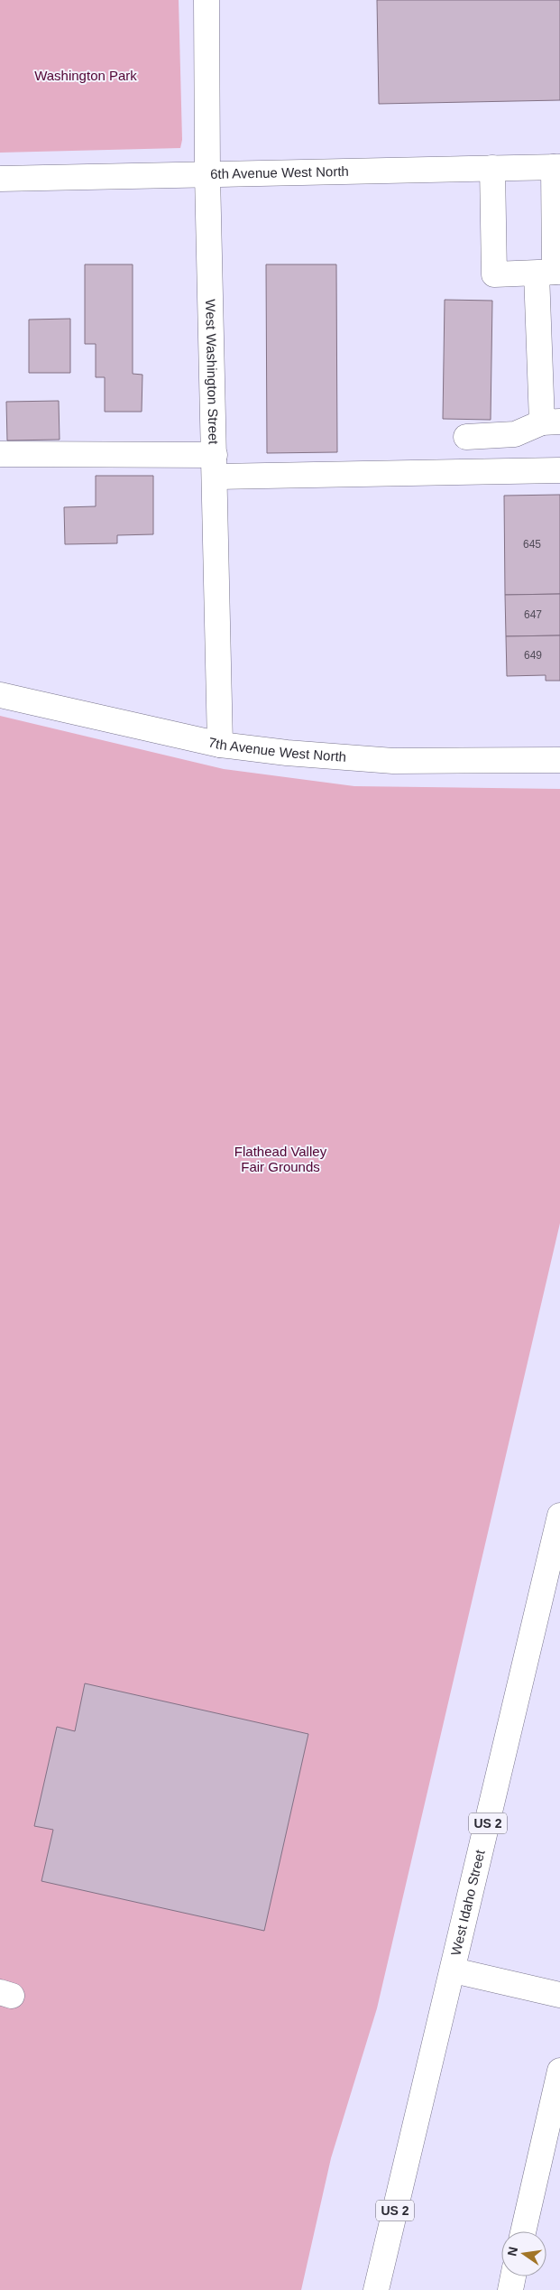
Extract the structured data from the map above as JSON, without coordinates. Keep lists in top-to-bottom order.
{
  "streets": {
    "main road": [
      "6th Avenue West North",
      "West Washington Street",
      "7th Avenue West North",
      "US 2",
      "West Idaho Street"
    ]
  },
  "crossings": [
    ["6th Avenue West North", "West Washington Street"],
    ["West Washington Street", "7th Avenue West North"]
  ],
  "parks": ["Washington Park", "Flathead Valley Fair Grounds"],
  "house_numbers": ["645", "647", "649"],
  "north": "left"
}
